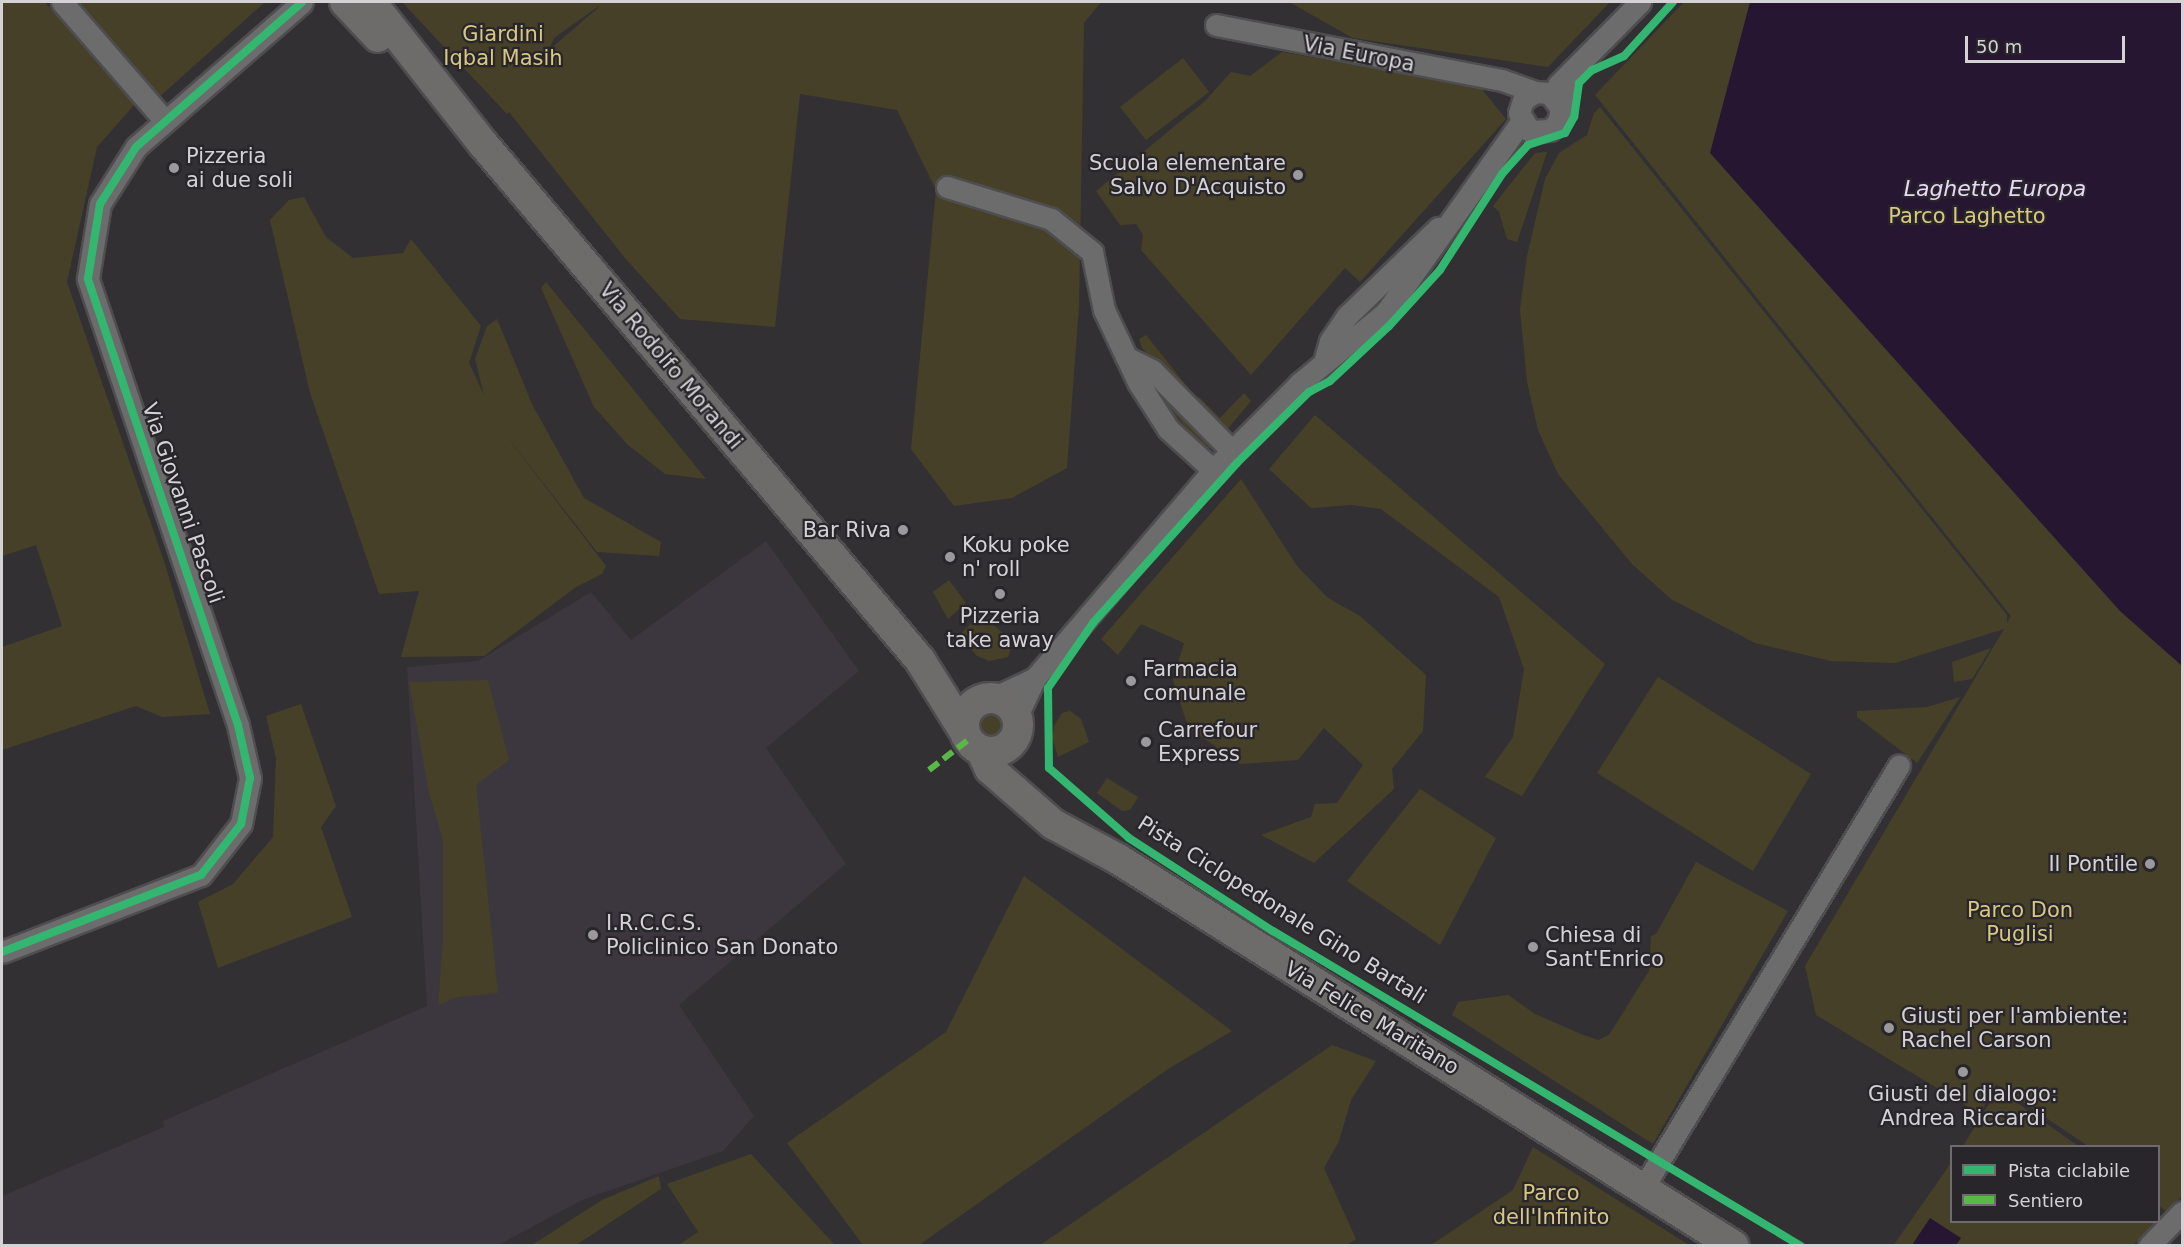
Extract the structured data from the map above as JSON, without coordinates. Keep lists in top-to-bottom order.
{
  "streets": {
    "street": [
      "Via Europa",
      "Via Rodolfo Morandi",
      "Via Giovanni Pascoli",
      "Via Felice Maritano"
    ],
    "cycle path": ["Pista Ciclopedonale Gino Bartali"]
  },
  "crossings": [
    ["Via Rodolfo Morandi", "Via Felice Maritano"]
  ],
  "water": ["Laghetto Europa"],
  "parks": [
    "Giardini Iqbal Masih",
    "Parco Laghetto",
    "Parco Don Puglisi",
    "Parco dell'Infinito"
  ],
  "places": [
    "Pizzeria ai due soli",
    "Scuola elementare Salvo D'Acquisto",
    "Bar Riva",
    "Koku poke n' roll",
    "Pizzeria take away",
    "Farmacia comunale",
    "Carrefour Express",
    "Il Pontile",
    "I.R.C.C.S. Policlinico San Donato",
    "Chiesa di Sant'Enrico",
    "Giusti per l'ambiente: Rachel Carson",
    "Giusti del dialogo: Andrea Riccardi"
  ],
  "legend": ["Pista ciclabile", "Sentiero"],
  "scale_bar": "50 m"
}
